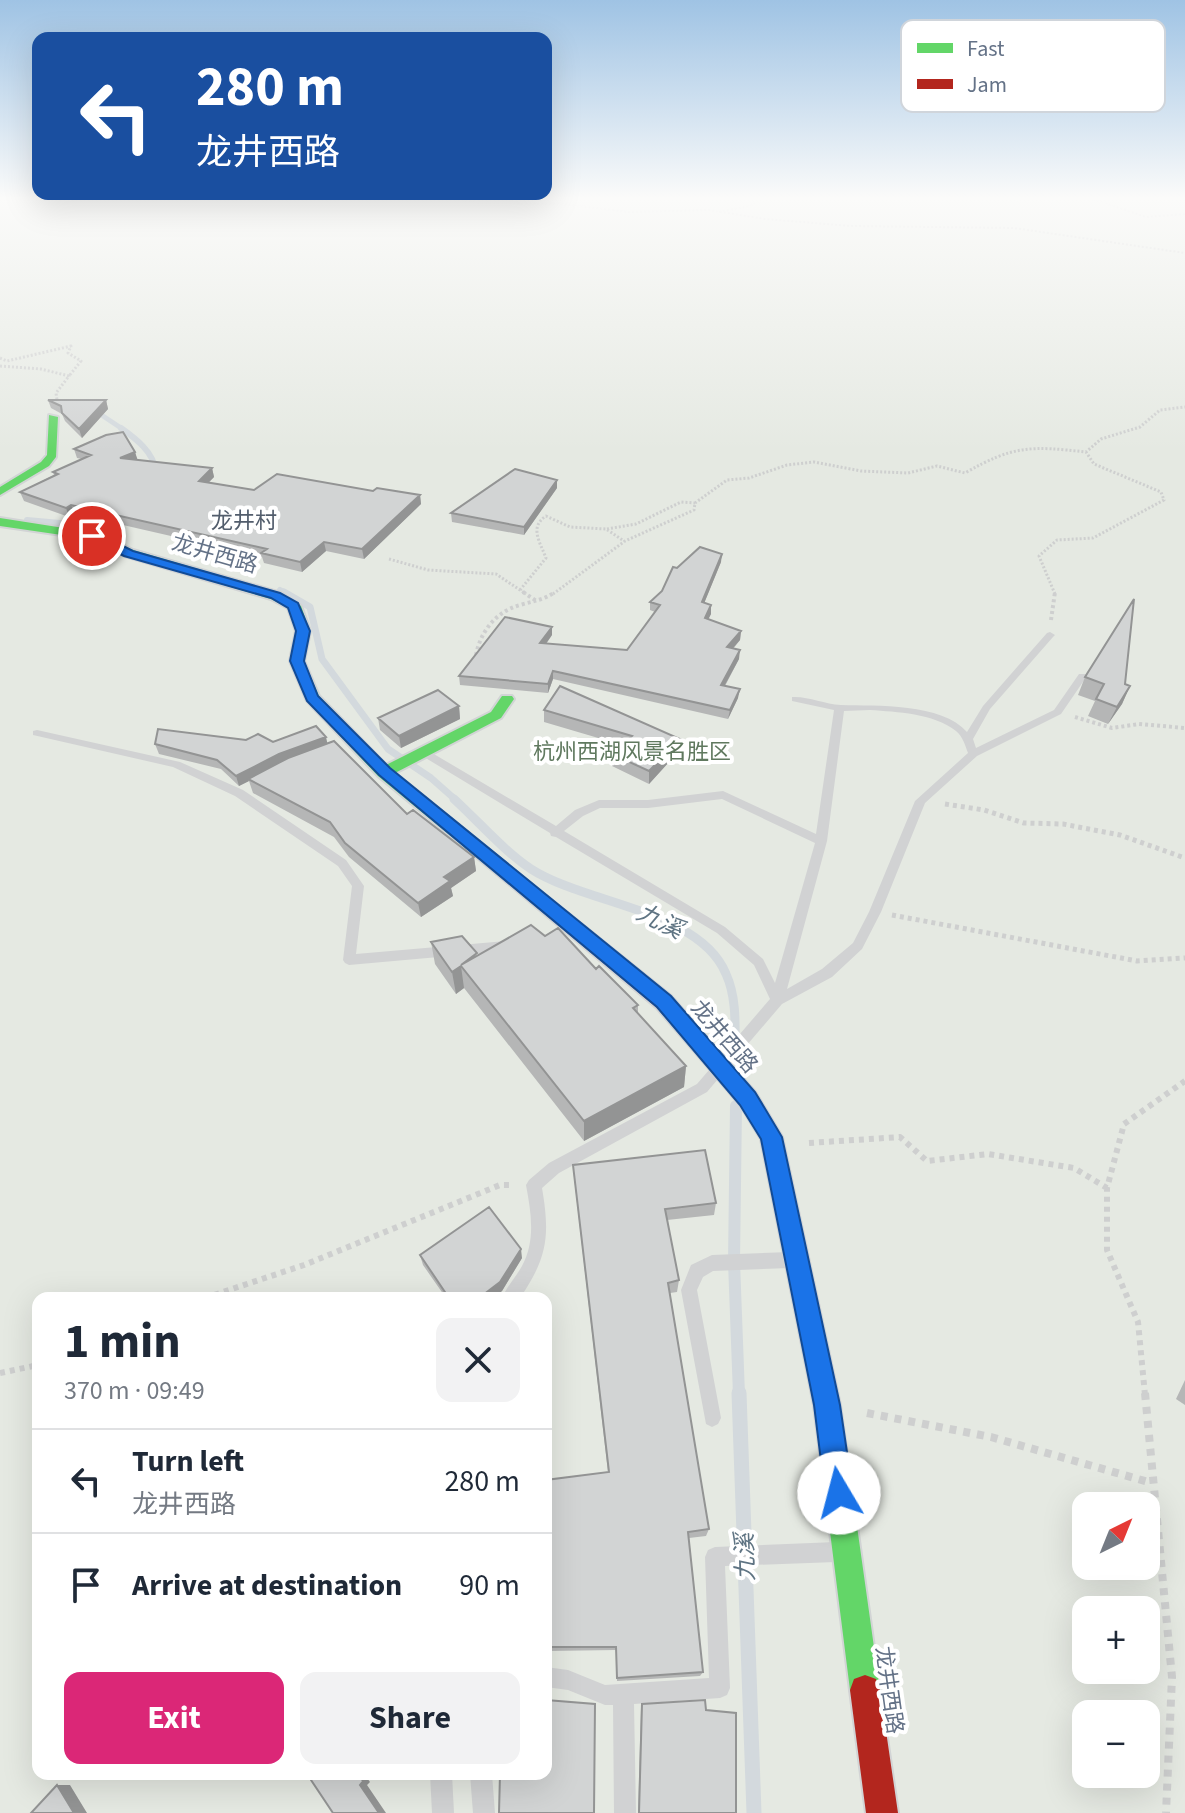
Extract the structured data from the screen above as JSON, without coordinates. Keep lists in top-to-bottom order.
{
  "streets": {
    "street": ["龙井西路"]
  },
  "districts": ["龙井村"],
  "water": ["九溪"],
  "parks": ["杭州西湖风景名胜区"],
  "legend": ["Fast", "Jam"],
  "north": "top right",
  "page": {
    "turn": ["280 m", "龙井西路"],
    "heading": ["1 min", "370 m · 09:49"],
    "list": [
      {
        "name": "Turn left",
        "note": "龙井西路",
        "value": "280 m"
      },
      {
        "name": "Arrive at destination",
        "value": "90 m"
      }
    ],
    "map_buttons": ["+", "−"],
    "buttons": ["Exit", "Share"]
  }
}
